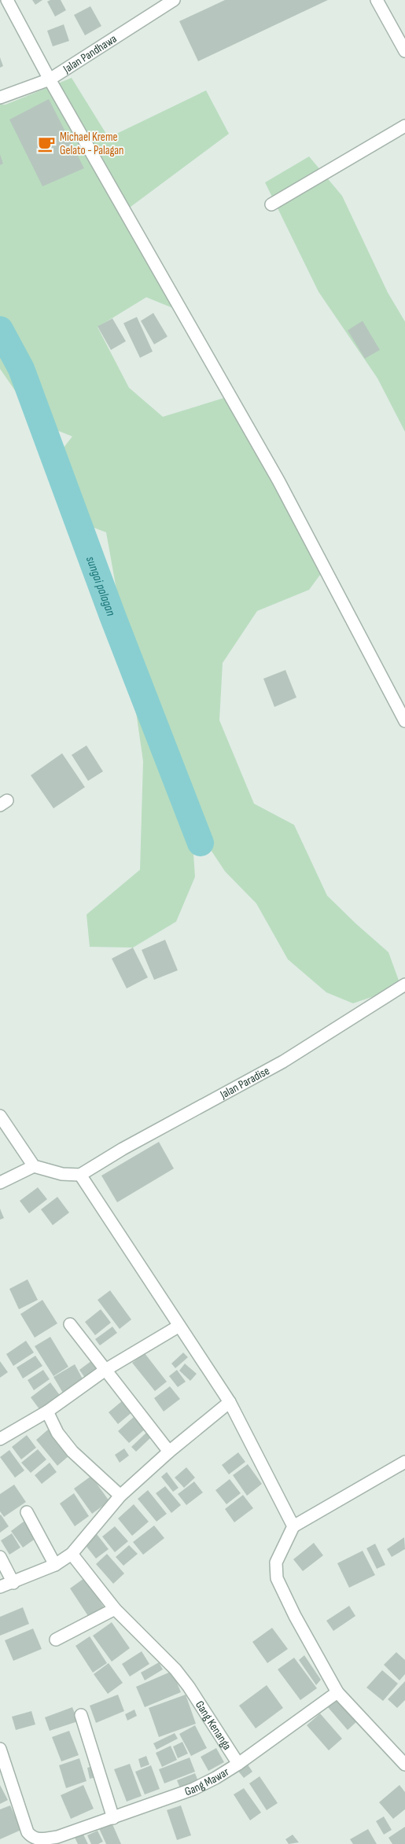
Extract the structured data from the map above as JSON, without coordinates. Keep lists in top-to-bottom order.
{
  "streets": {
    "street": [
      "Jalan Pandhawa",
      "Jalan Paradise",
      "Gang Kenanga",
      "Gang Mawar"
    ]
  },
  "crossings": [
    ["Gang Kenanga", "Gang Mawar"]
  ],
  "water": ["sungai palagan"],
  "places": {
    "cafe": ["Michael Kreme Gelato - Palagan"]
  }
}
